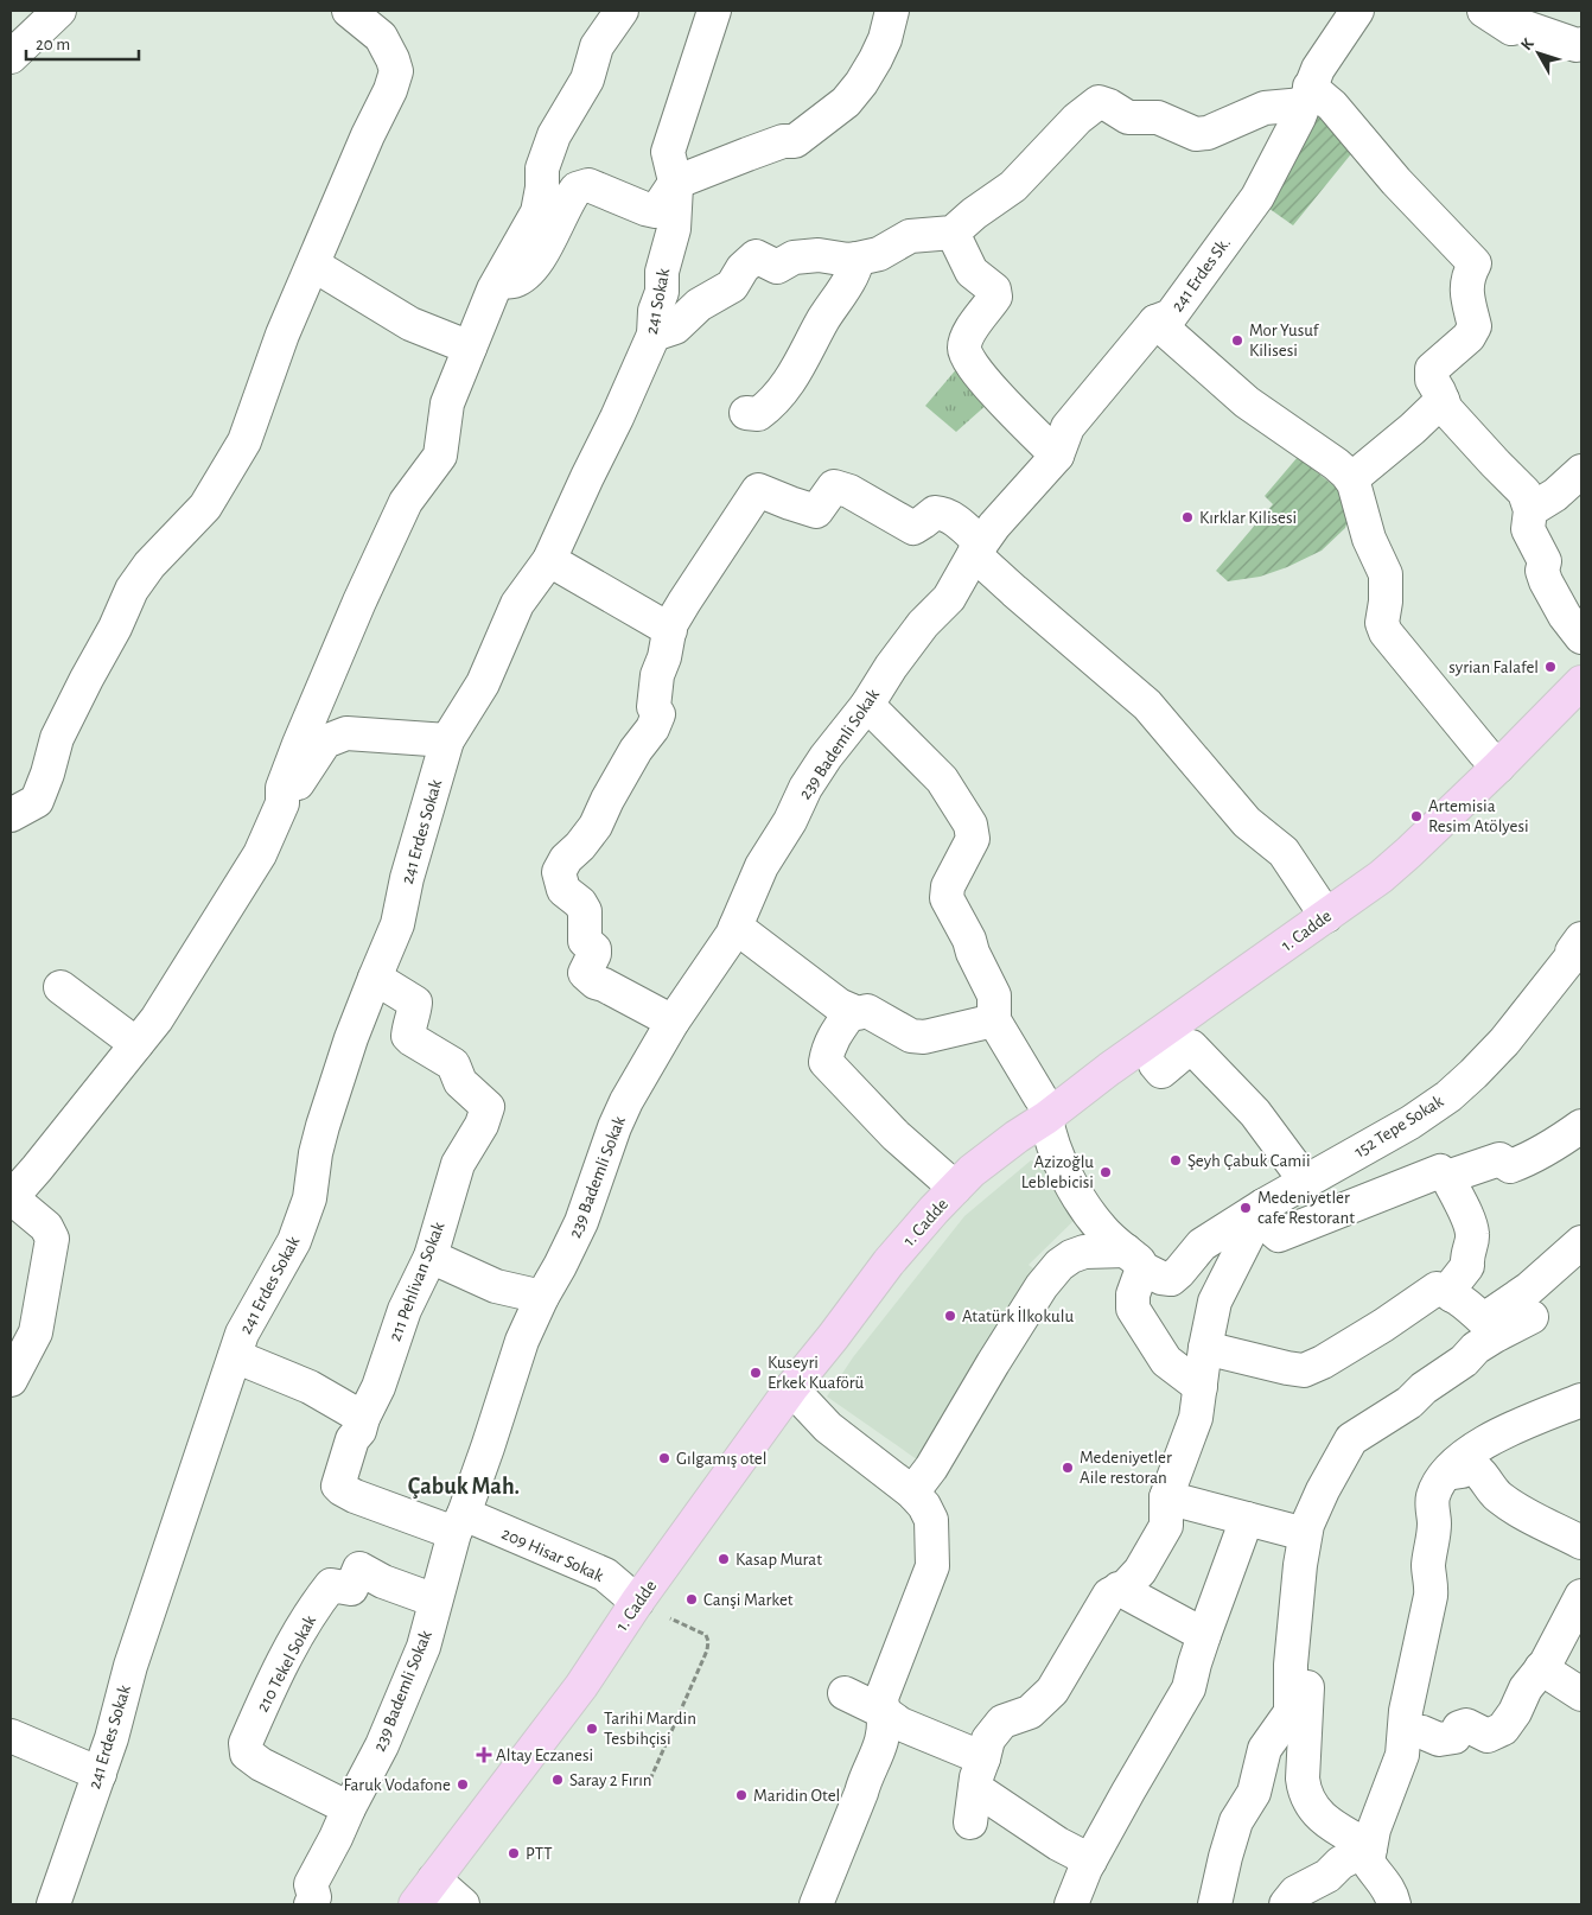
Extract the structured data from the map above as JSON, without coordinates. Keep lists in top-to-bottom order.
{
  "streets": {
    "main road": ["1. Cadde"],
    "street": [
      "241 Erdes Sk.",
      "241 Sokak",
      "239 Bademli Sokak",
      "241 Erdes Sokak",
      "152 Tepe Sokak",
      "211 Pehlivan Sokak",
      "209 Hisar Sokak",
      "210 Tekel Sokak"
    ]
  },
  "crossings": [
    ["241 Erdes Sk.", "239 Bademli Sokak"],
    ["241 Sokak", "241 Erdes Sokak"],
    ["239 Bademli Sokak", "211 Pehlivan Sokak"],
    ["239 Bademli Sokak", "209 Hisar Sokak"],
    ["239 Bademli Sokak", "210 Tekel Sokak"],
    ["241 Erdes Sokak", "211 Pehlivan Sokak"],
    ["1. Cadde", "209 Hisar Sokak"],
    ["211 Pehlivan Sokak", "209 Hisar Sokak"]
  ],
  "districts": ["Çabuk Mah."],
  "places": {
    "other": [
      "Mor Yusuf Kilisesi",
      "Kırklar Kilisesi",
      "syrian Falafel",
      "Artemisia Resim Atölyesi",
      "Şeyh Çabuk Camii",
      "Azizoğlu Leblebicisi",
      "Medeniyetler cafe Restorant",
      "Atatürk İlkokulu",
      "Kuseyri Erkek Kuaförü",
      "Gılgamış otel",
      "Medeniyetler Aile restoran",
      "Kasap Murat",
      "Canşi Market",
      "Tarihi Mardin Tesbihçisi",
      "Saray 2 Fırın",
      "Faruk Vodafone",
      "Maridin Otel",
      "PTT"
    ],
    "health": ["Altay Eczanesi"]
  },
  "scale_bar": "20 m",
  "north": "top left"
}
